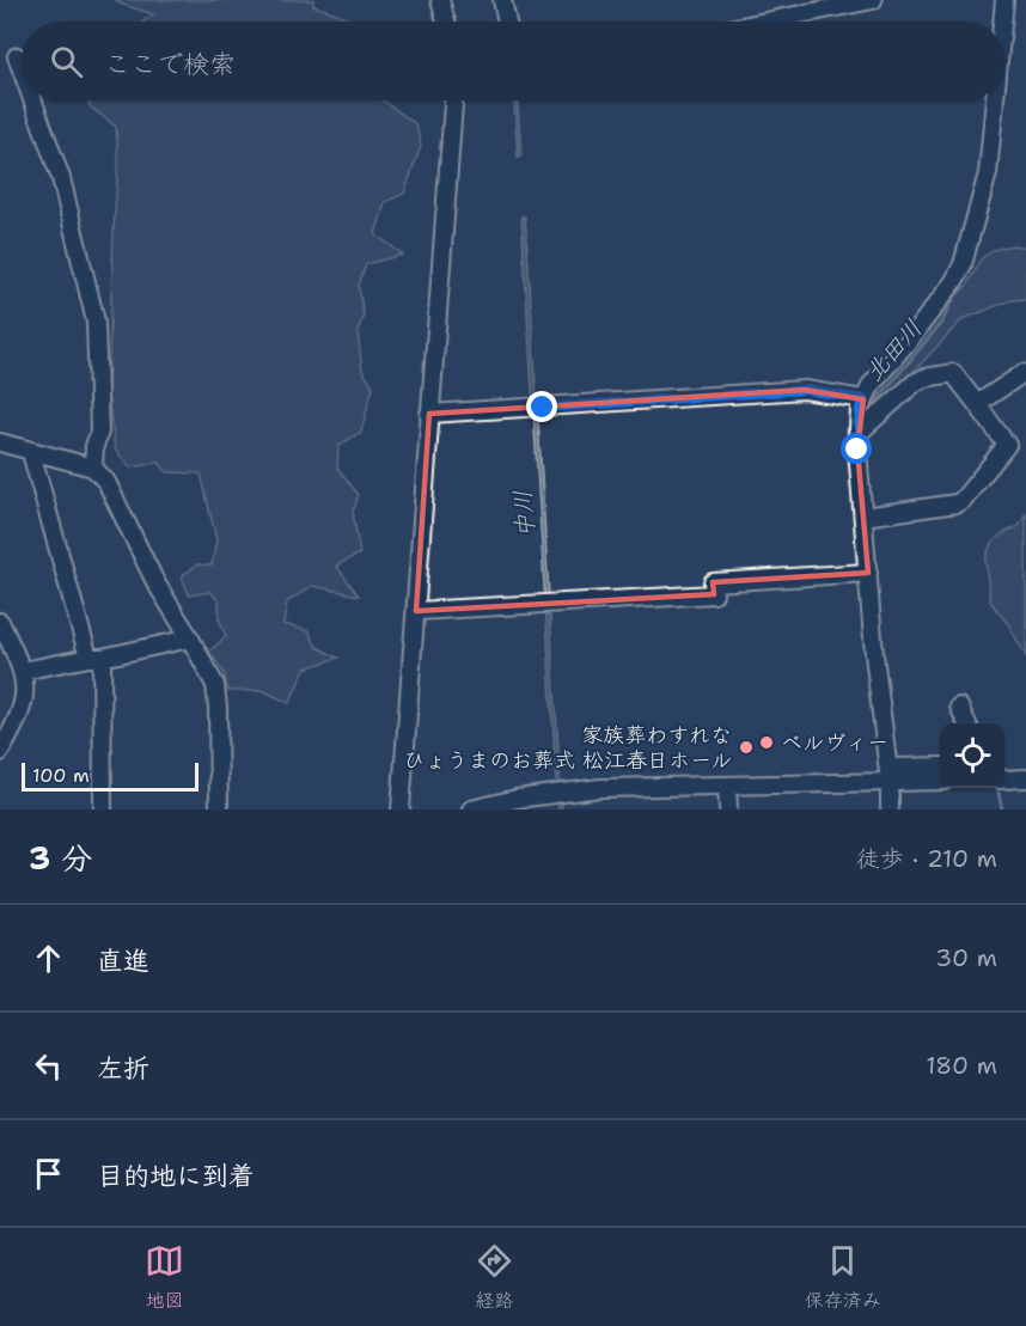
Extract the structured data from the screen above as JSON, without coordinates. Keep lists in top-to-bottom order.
{
  "water": ["北田川", "中川"],
  "places": ["ベルヴィー", "家族葬わすれな ひょうまのお葬式 松江春日ホール"],
  "scale_bar": "100 m",
  "page": {
    "search": "ここで検索",
    "scale": "100 m",
    "heading": ["3 分", "徒歩 · 210 m"],
    "list": [
      ["直進", "30 m"],
      ["左折", "180 m"],
      "目的地に到着"
    ],
    "nav": ["地図", "経路", "保存済み"]
  }
}
